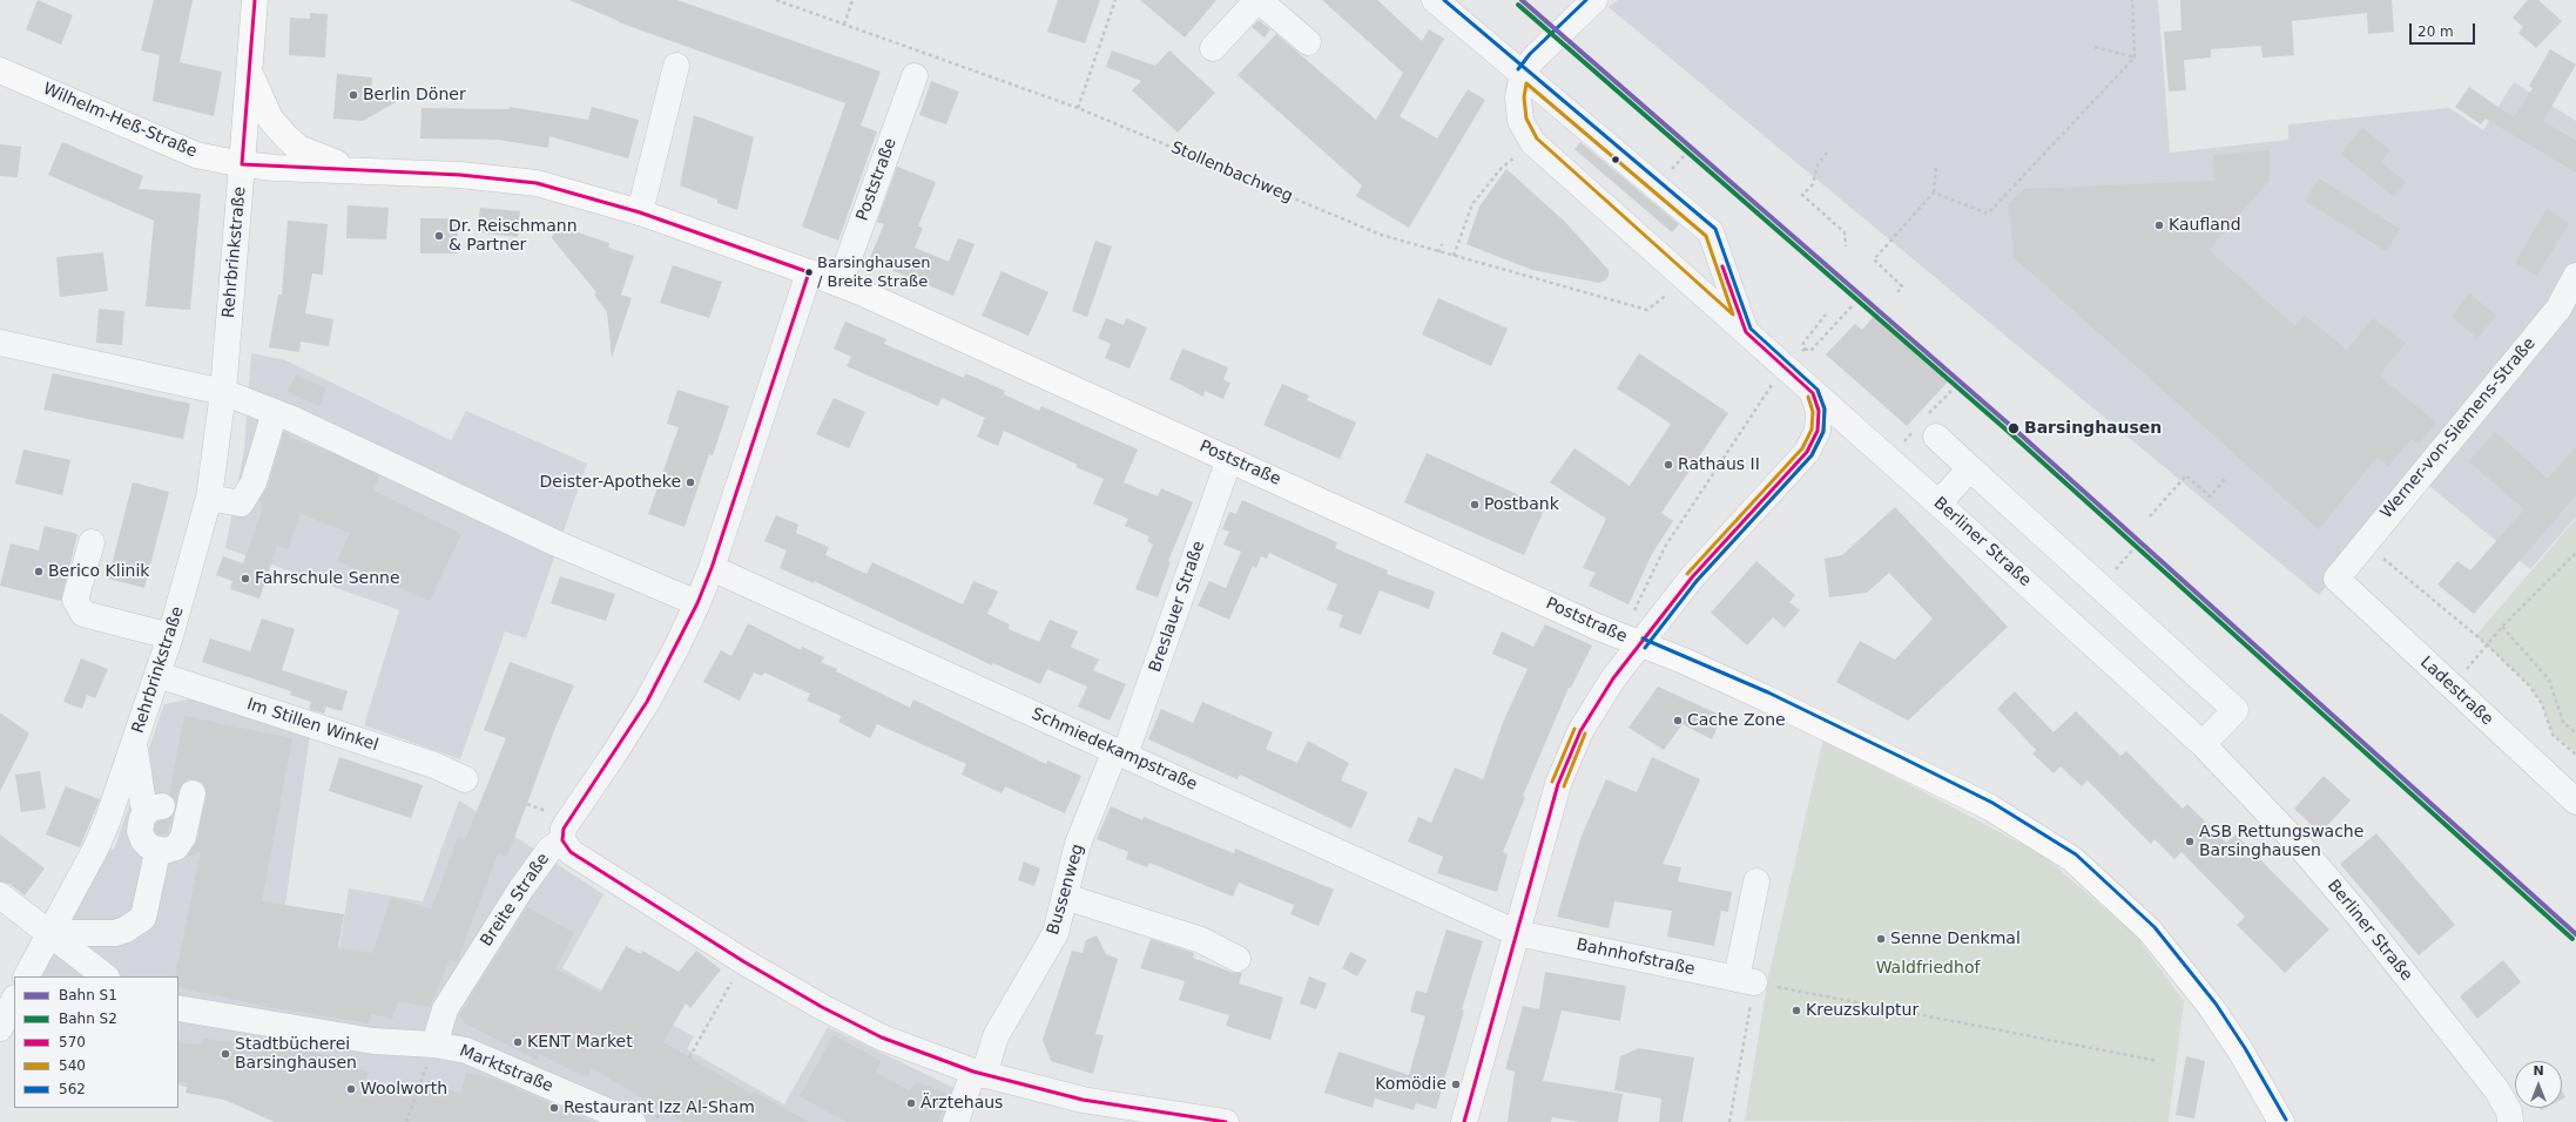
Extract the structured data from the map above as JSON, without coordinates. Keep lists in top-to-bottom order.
{
  "streets": {
    "main road": ["Wilhelm-Heß-Straße", "Poststraße", "Rehrbrinkstraße"],
    "street": [
      "Werner-von-Siemens-Straße",
      "Berliner Straße",
      "Breslauer Straße",
      "Ladestraße",
      "Im Stillen Winkel",
      "Schmiedekampstraße",
      "Bussenweg",
      "Breite Straße",
      "Bahnhofstraße",
      "Marktstraße"
    ],
    "path": ["Stollenbachweg"]
  },
  "crossings": [
    ["Wilhelm-Heß-Straße", "Poststraße"],
    ["Wilhelm-Heß-Straße", "Rehrbrinkstraße"],
    ["Stollenbachweg", "Berliner Straße"],
    ["Poststraße", "Rehrbrinkstraße"],
    ["Poststraße", "Breslauer Straße"],
    ["Poststraße", "Breite Straße"],
    ["Rehrbrinkstraße", "Im Stillen Winkel"],
    ["Werner-von-Siemens-Straße", "Ladestraße"],
    ["Breslauer Straße", "Schmiedekampstraße"],
    ["Breslauer Straße", "Bussenweg"],
    ["Schmiedekampstraße", "Bussenweg"],
    ["Schmiedekampstraße", "Breite Straße"],
    ["Schmiedekampstraße", "Bahnhofstraße"],
    ["Breite Straße", "Marktstraße"]
  ],
  "parks": ["Waldfriedhof"],
  "places": [
    "Berlin Döner",
    "Kaufland",
    "Dr. Reischmann & Partner",
    "Barsinghausen / Breite Straße",
    "Barsinghausen",
    "Rathaus II",
    "Deister-Apotheke",
    "Postbank",
    "Berico Klinik",
    "Fahrschule Senne",
    "Cache Zone",
    "ASB Rettungswache Barsinghausen",
    "Senne Denkmal",
    "Kreuzskulptur",
    "KENT Market",
    "Stadtbücherei Barsinghausen",
    "Komödie",
    "Woolworth",
    "Ärztehaus",
    "Restaurant Izz Al-Sham"
  ],
  "lines": [
    "rail line S1",
    "transit line 570",
    "transit line 562",
    "rail line S2",
    "transit line 540"
  ],
  "legend": [
    "Bahn S1",
    "Bahn S2",
    "570",
    "540",
    "562"
  ],
  "scale_bar": "20 m",
  "north": "top"
}
